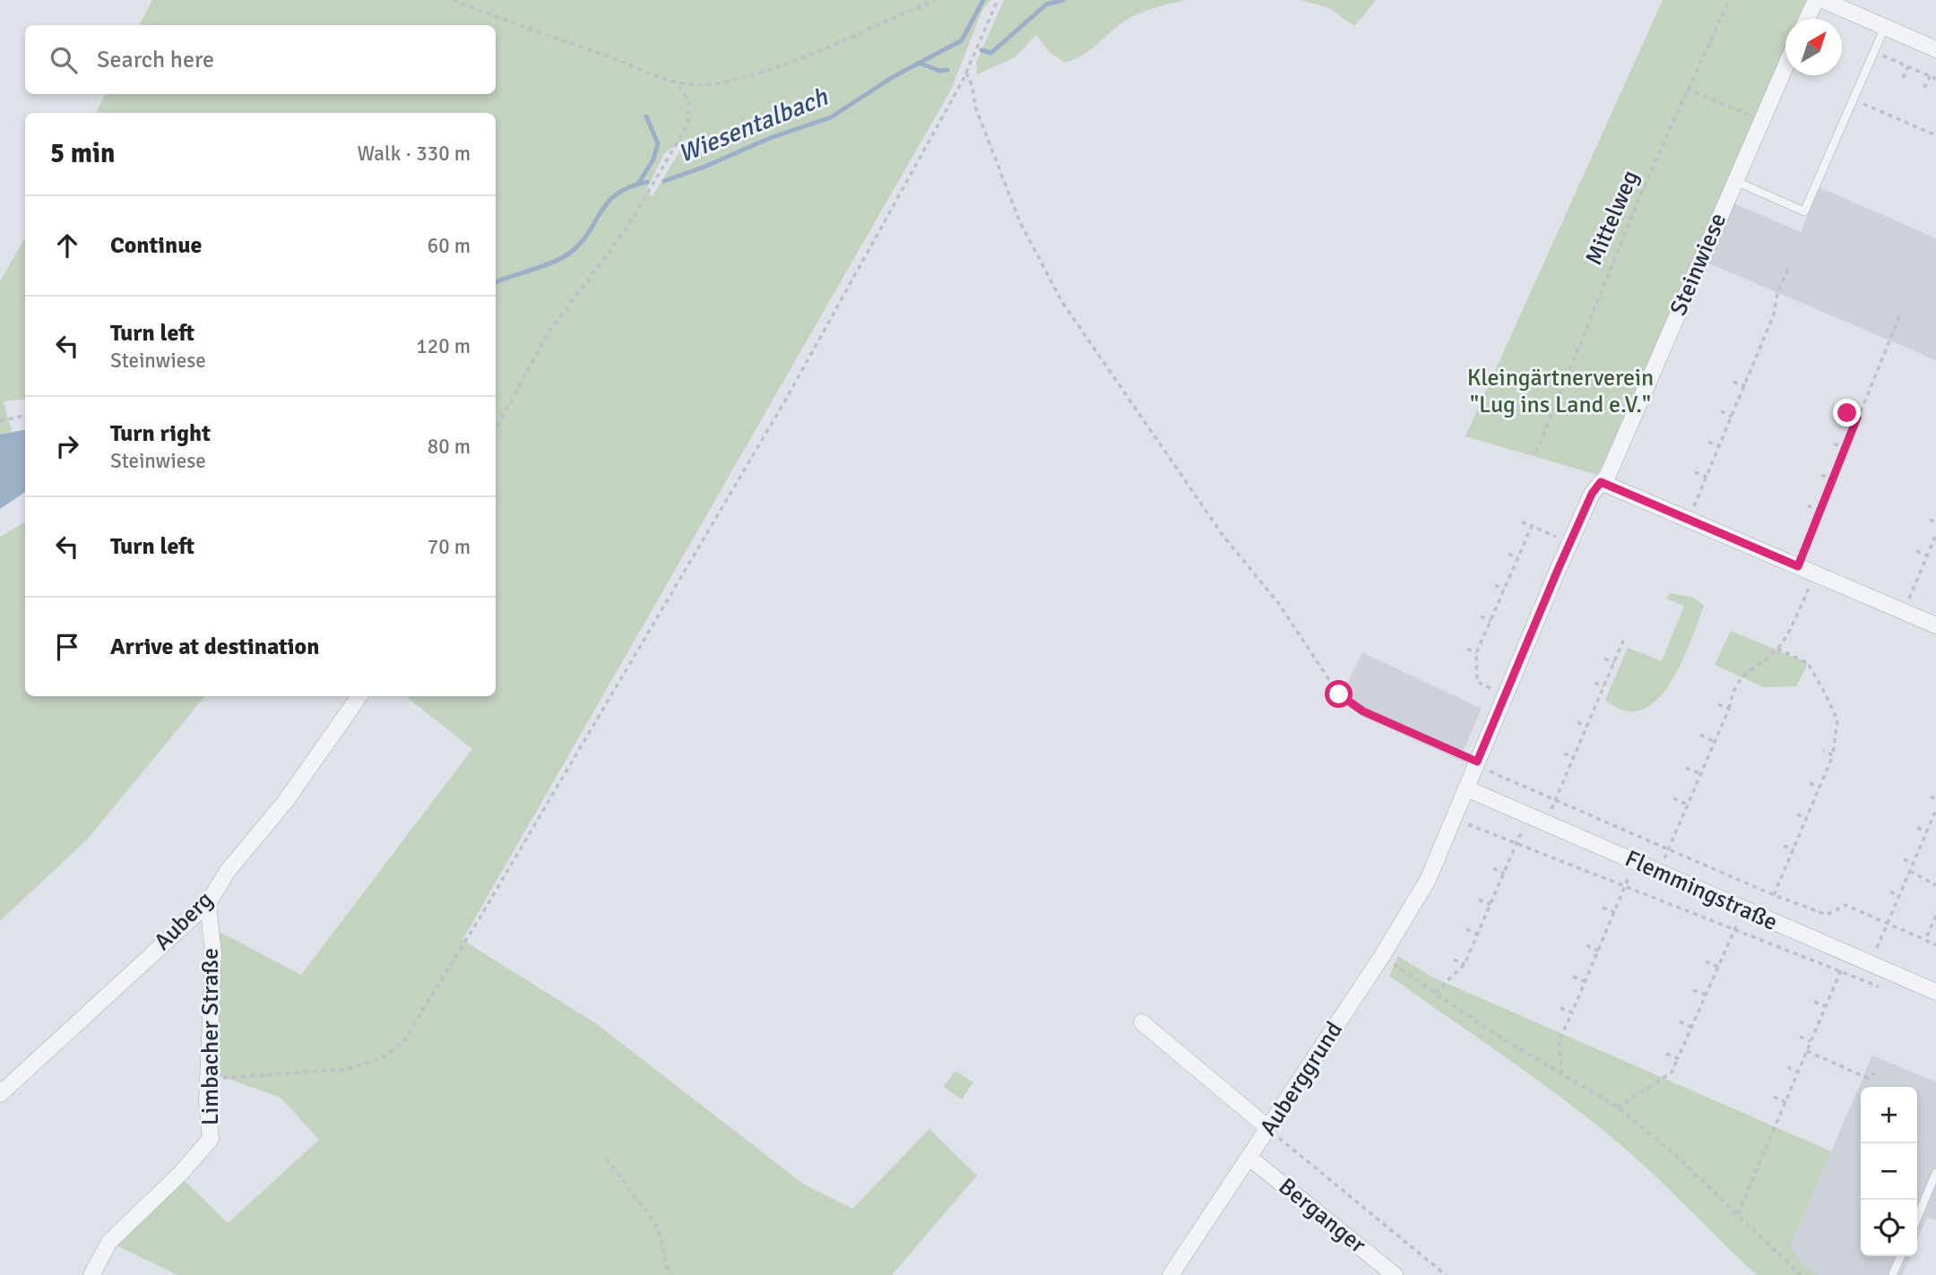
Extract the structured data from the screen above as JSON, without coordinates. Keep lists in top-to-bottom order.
{
  "streets": {
    "street": [
      "Steinwiese",
      "Flemmingstraße",
      "Auberg",
      "Limbacher Straße",
      "Auberggrund",
      "Berganger"
    ],
    "path": ["Mittelweg"]
  },
  "crossings": [
    ["Steinwiese", "Flemmingstraße"],
    ["Steinwiese", "Auberggrund"],
    ["Auberg", "Limbacher Straße"],
    ["Auberggrund", "Berganger"]
  ],
  "water": ["Wiesentalbach"],
  "parks": ["Kleingärtnerverein \"Lug ins Land e.V.\""],
  "north": "top right",
  "page": {
    "search": "Search here",
    "heading": ["5 min", "Walk · 330 m"],
    "list": [
      ["Continue", "60 m"],
      ["Turn left", "Steinwiese", "120 m"],
      ["Turn right", "Steinwiese", "80 m"],
      ["Turn left", "70 m"],
      "Arrive at destination"
    ],
    "map_buttons": ["+", "−"]
  }
}
